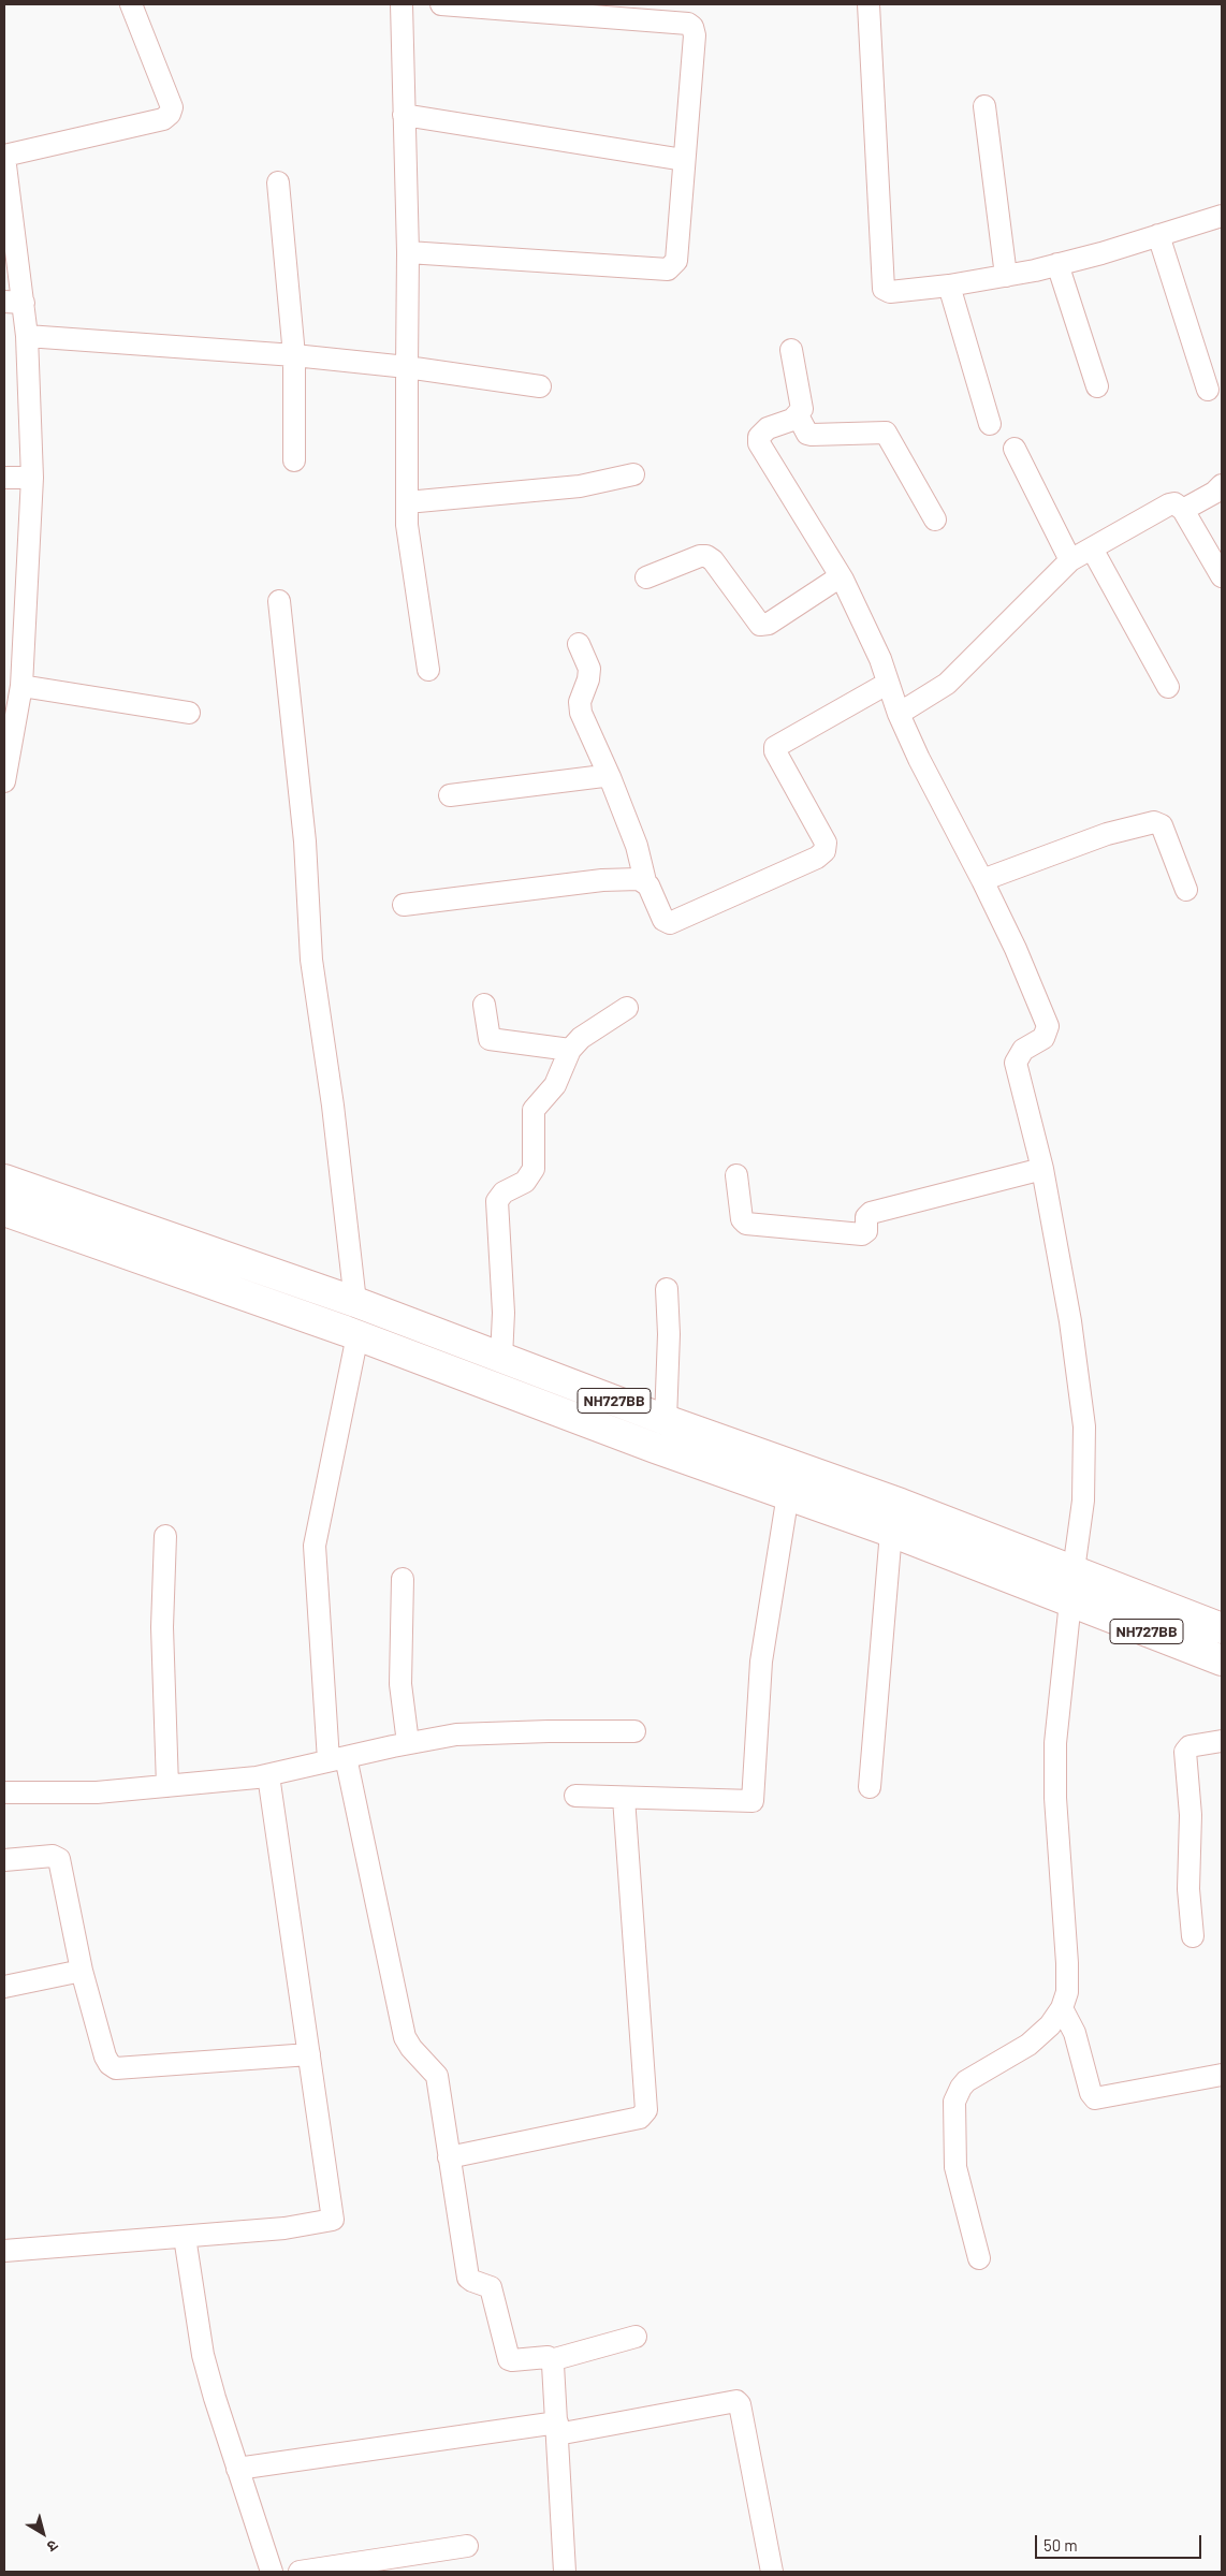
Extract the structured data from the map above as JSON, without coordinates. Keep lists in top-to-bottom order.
{
  "streets": {
    "highway": ["NH727BB"]
  },
  "scale_bar": "50 m",
  "north": "bottom right"
}
